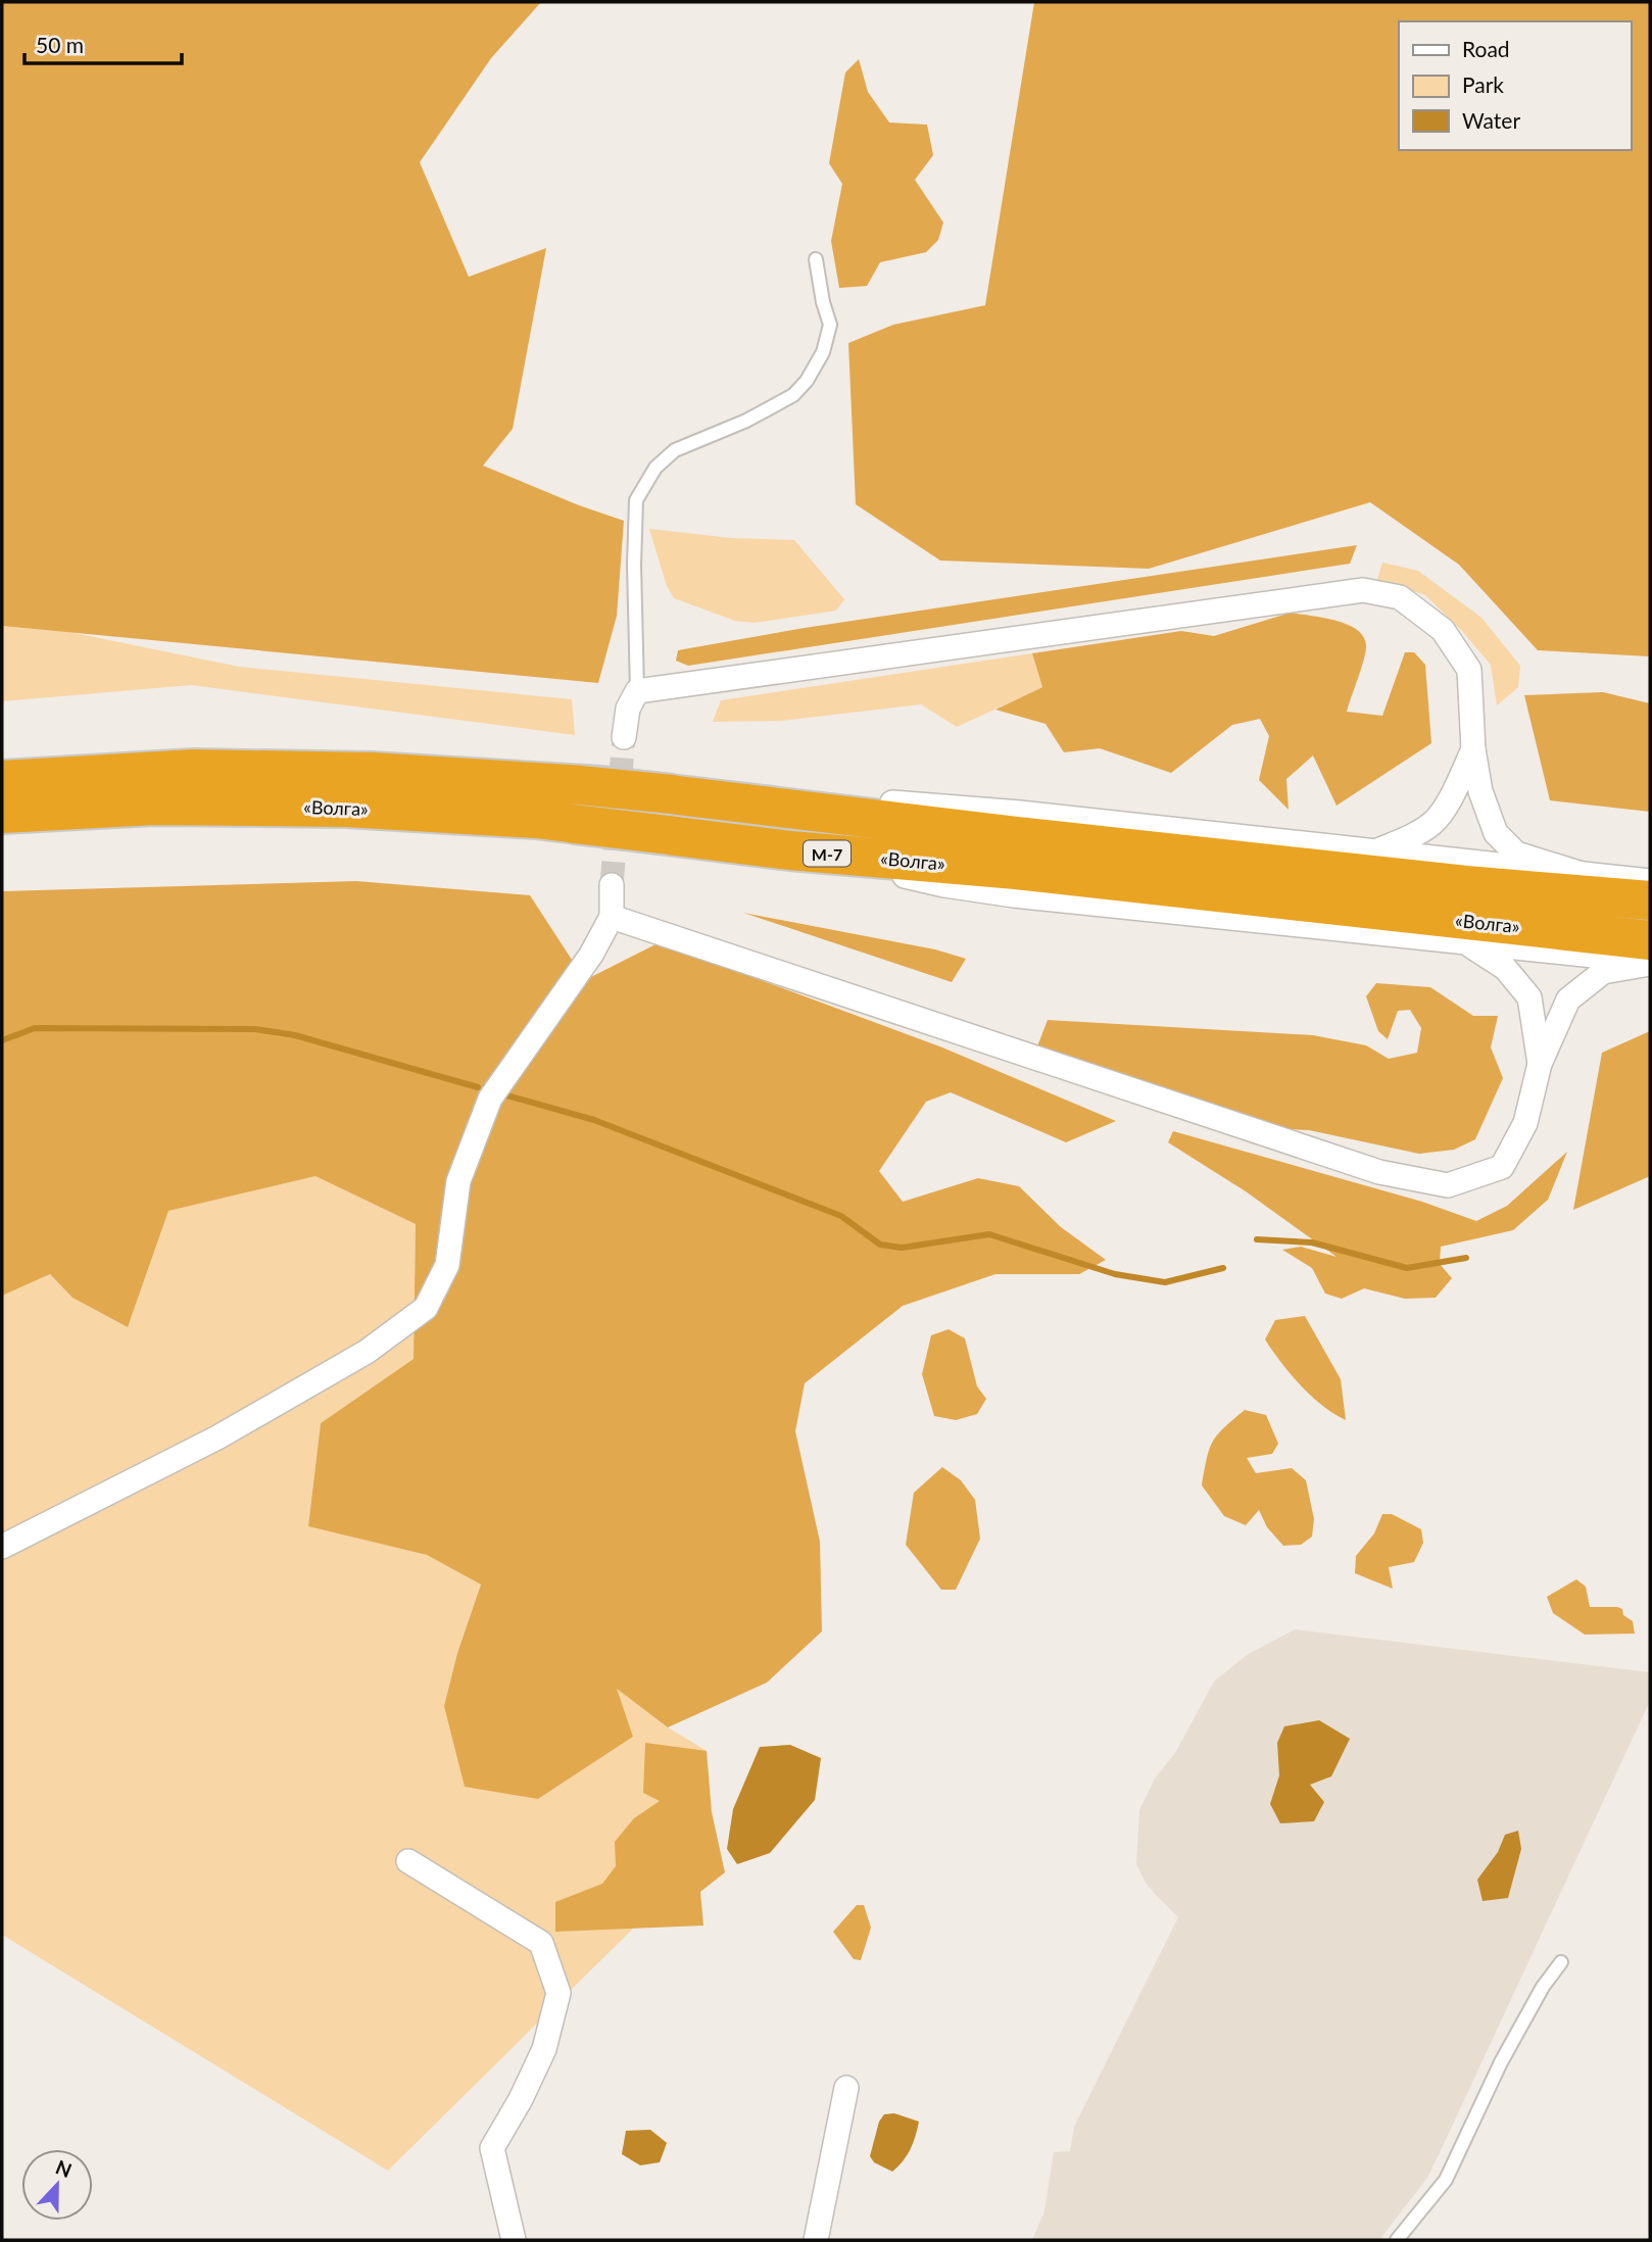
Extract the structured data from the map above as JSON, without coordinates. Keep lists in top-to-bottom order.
{
  "streets": {
    "highway": ["«Волга»", "М-7"]
  },
  "legend": ["Road", "Park", "Water"],
  "scale_bar": "50 m",
  "north": "top"
}
